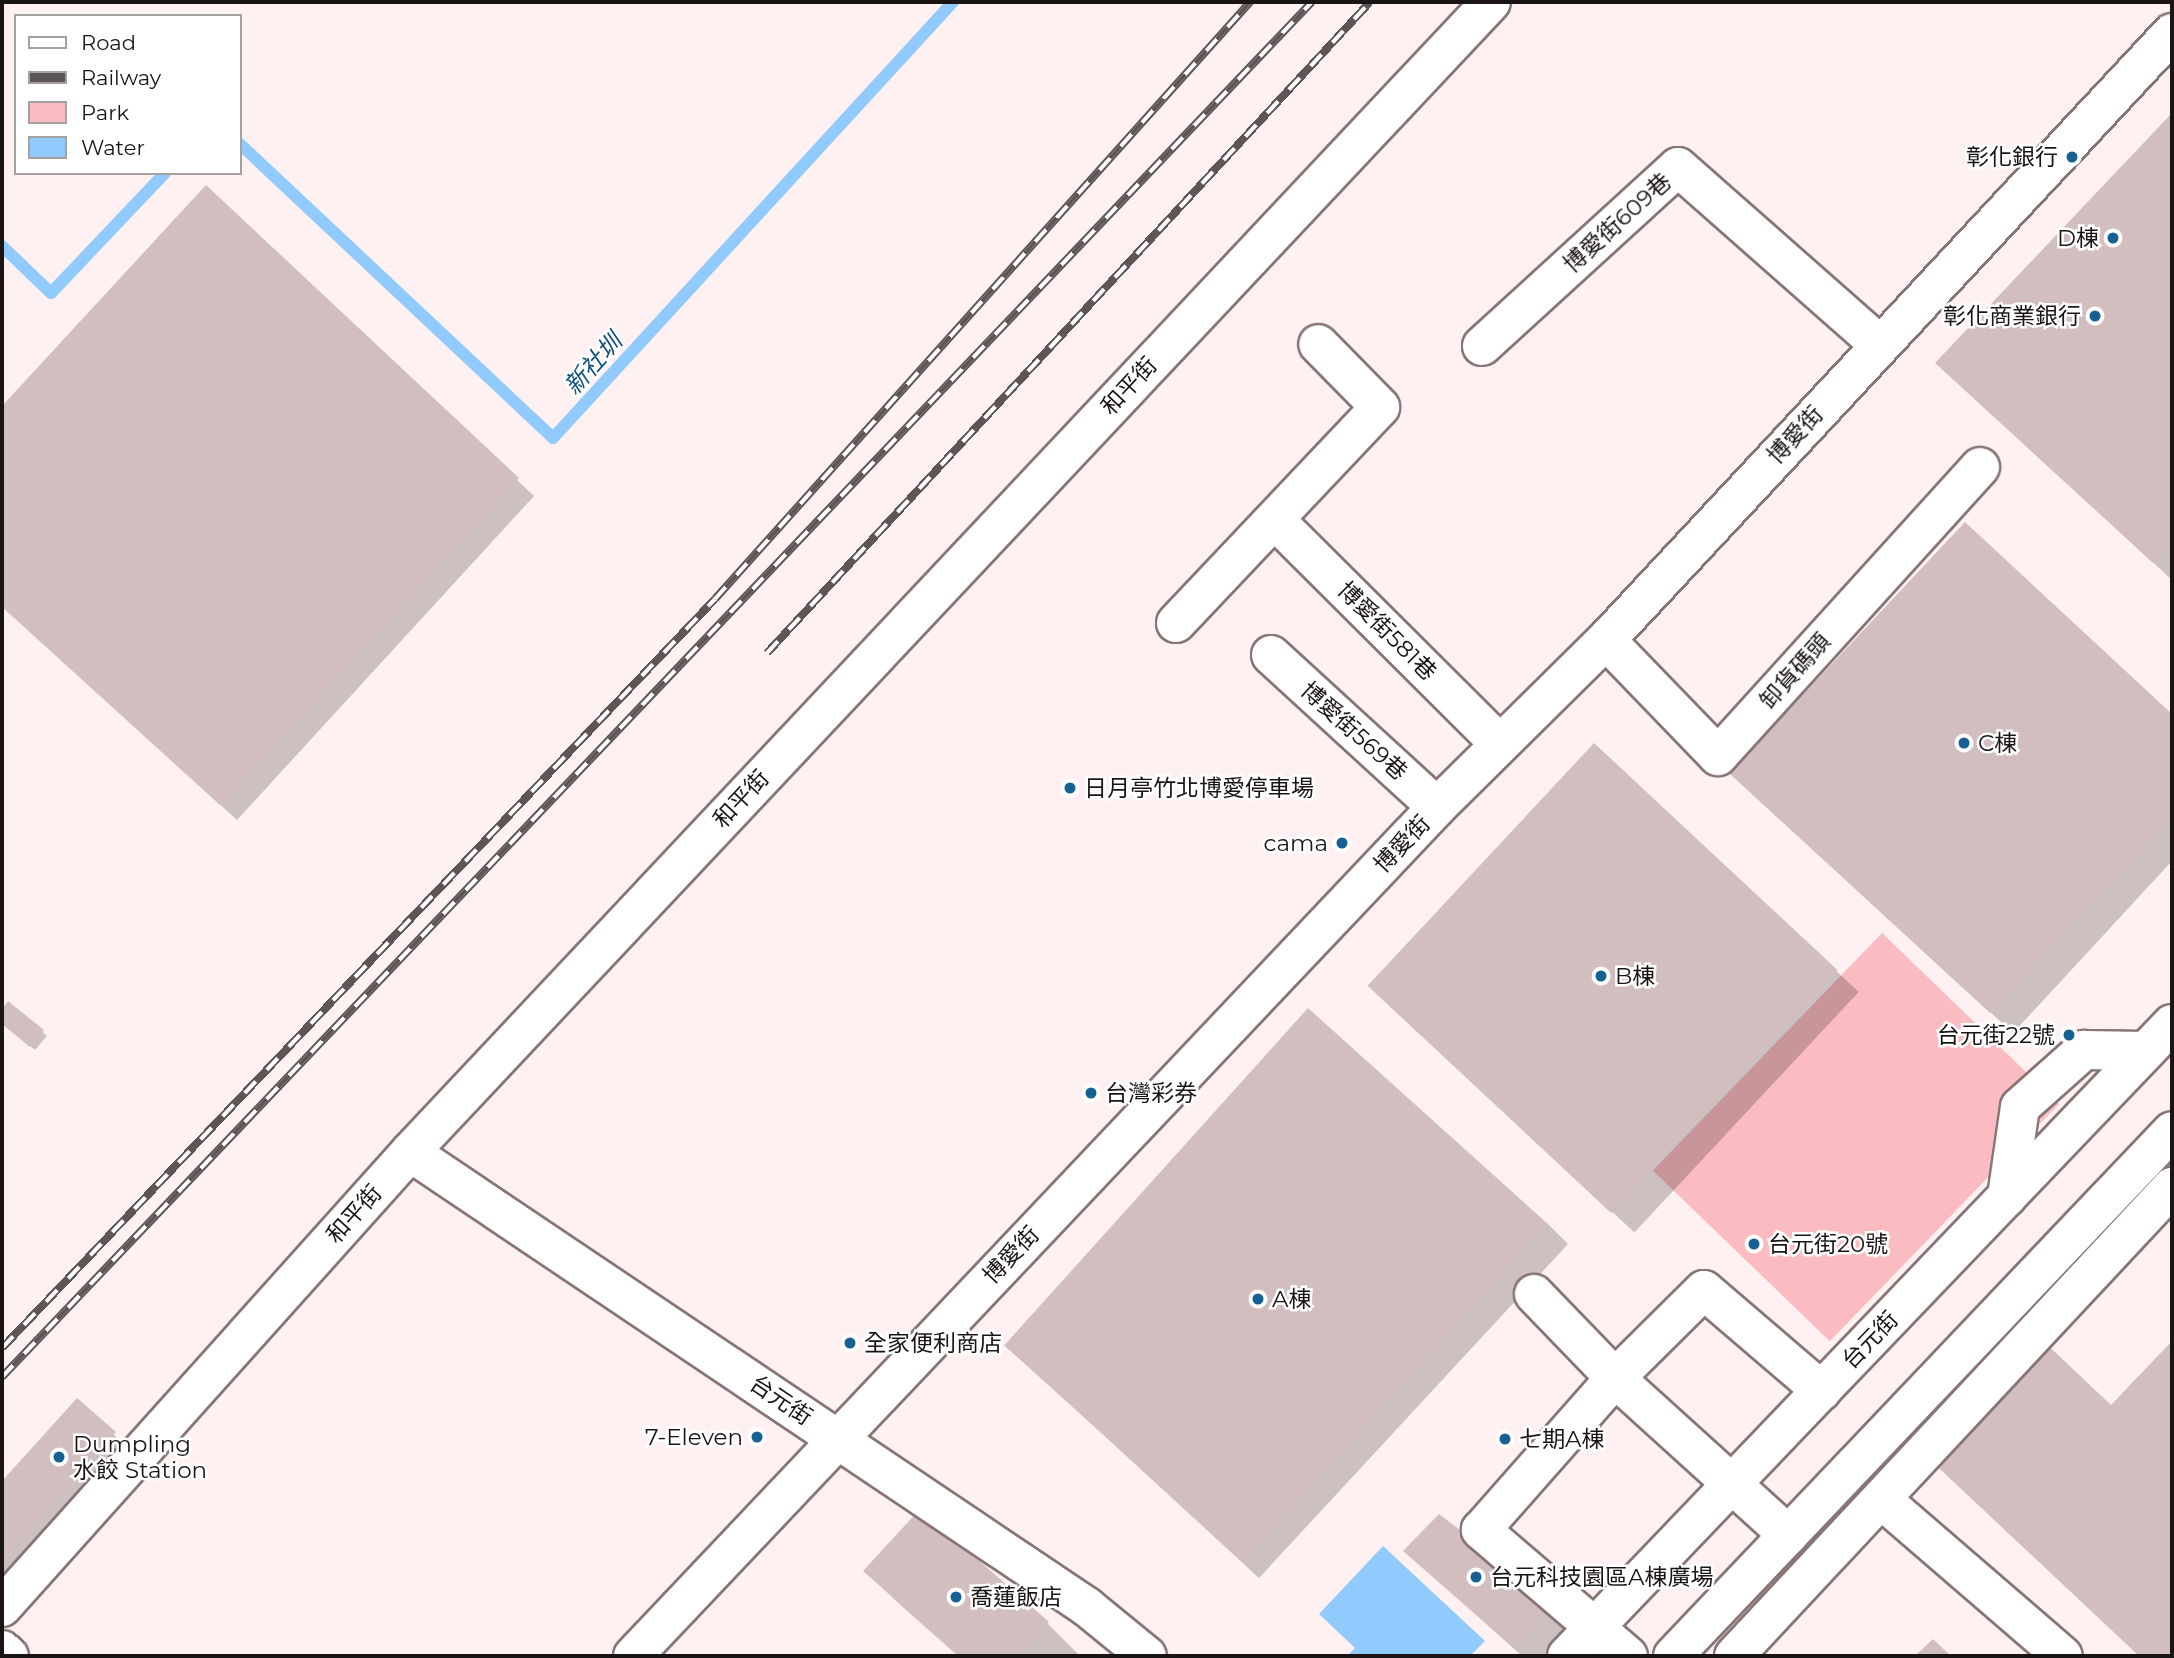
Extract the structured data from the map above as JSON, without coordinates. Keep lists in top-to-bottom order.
{
  "streets": {
    "street": [
      "博愛街609巷",
      "和平街",
      "博愛街",
      "博愛街581巷",
      "卸貨碼頭",
      "博愛街569巷",
      "台元街"
    ]
  },
  "crossings": [
    ["博愛街609巷", "博愛街"],
    ["和平街", "台元街"],
    ["博愛街", "博愛街581巷"],
    ["博愛街", "卸貨碼頭"],
    ["博愛街", "博愛街569巷"],
    ["博愛街", "台元街"]
  ],
  "water": ["新社圳"],
  "places": [
    "彰化銀行",
    "D棟",
    "彰化商業銀行",
    "C棟",
    "日月亭竹北博愛停車場",
    "cama",
    "B棟",
    "台元街22號",
    "台灣彩券",
    "台元街20號",
    "A棟",
    "全家便利商店",
    "7-Eleven",
    "七期A棟",
    "Dumpling 水餃 Station",
    "台元科技園區A棟廣場",
    "喬蓮飯店"
  ],
  "legend": [
    "Road",
    "Railway",
    "Park",
    "Water"
  ]
}
